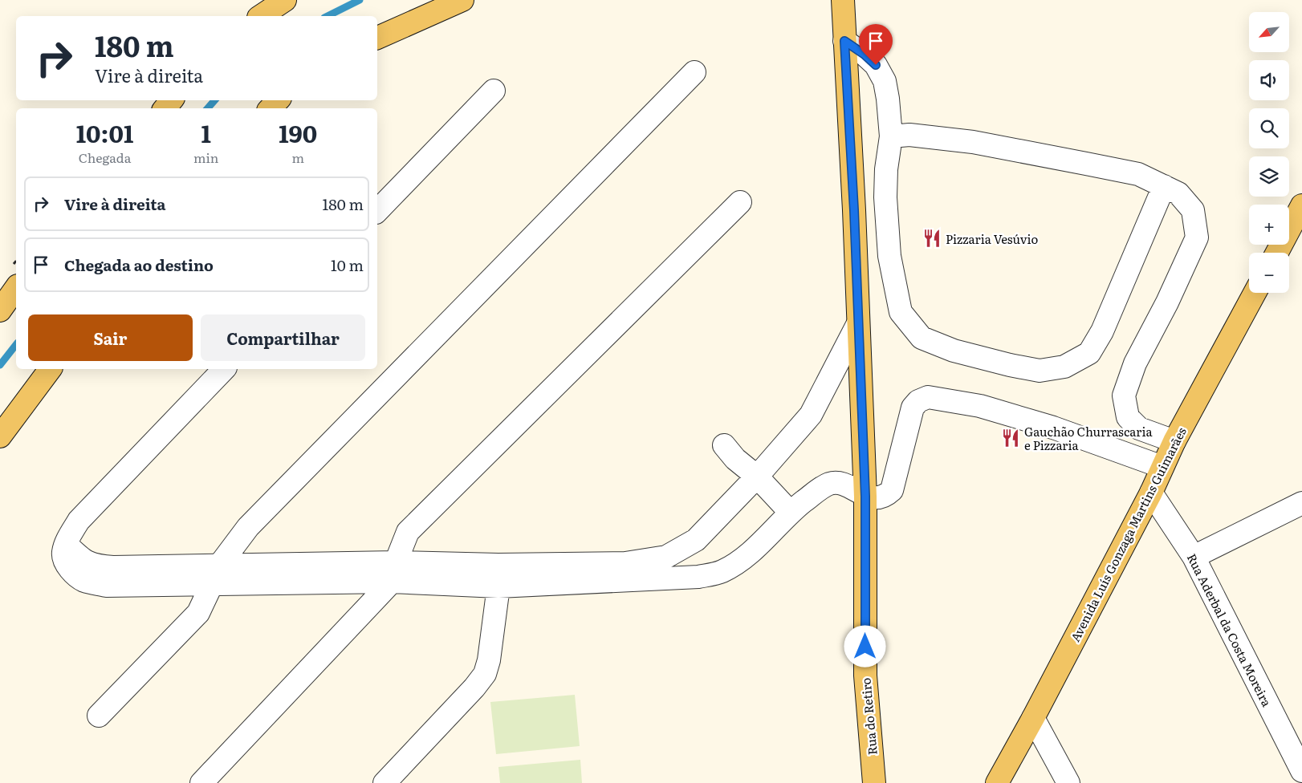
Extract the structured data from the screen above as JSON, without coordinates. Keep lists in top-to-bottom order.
{
  "streets": {
    "main road": ["Avenida Luís Gonzaga Martins Guimarães", "Rua do Retiro"],
    "street": ["Rua Aderbal da Costa Moreira"]
  },
  "crossings": [
    ["Avenida Luís Gonzaga Martins Guimarães", "Rua Aderbal da Costa Moreira"]
  ],
  "places": {
    "restaurant": ["Pizzaria Vesúvio", "Gauchão Churrascaria e Pizzaria"]
  },
  "north": "bottom left",
  "page": {
    "map_buttons": ["+", "−"],
    "turn": ["180 m", "Vire à direita"],
    "eta": [
      "10:01",
      "Chegada",
      "1",
      "min",
      "190",
      "m"
    ],
    "list": [
      {
        "name": "Vire à direita",
        "value": "180 m"
      },
      {
        "name": "Chegada ao destino",
        "value": "10 m"
      }
    ],
    "buttons": ["Sair", "Compartilhar"]
  }
}
